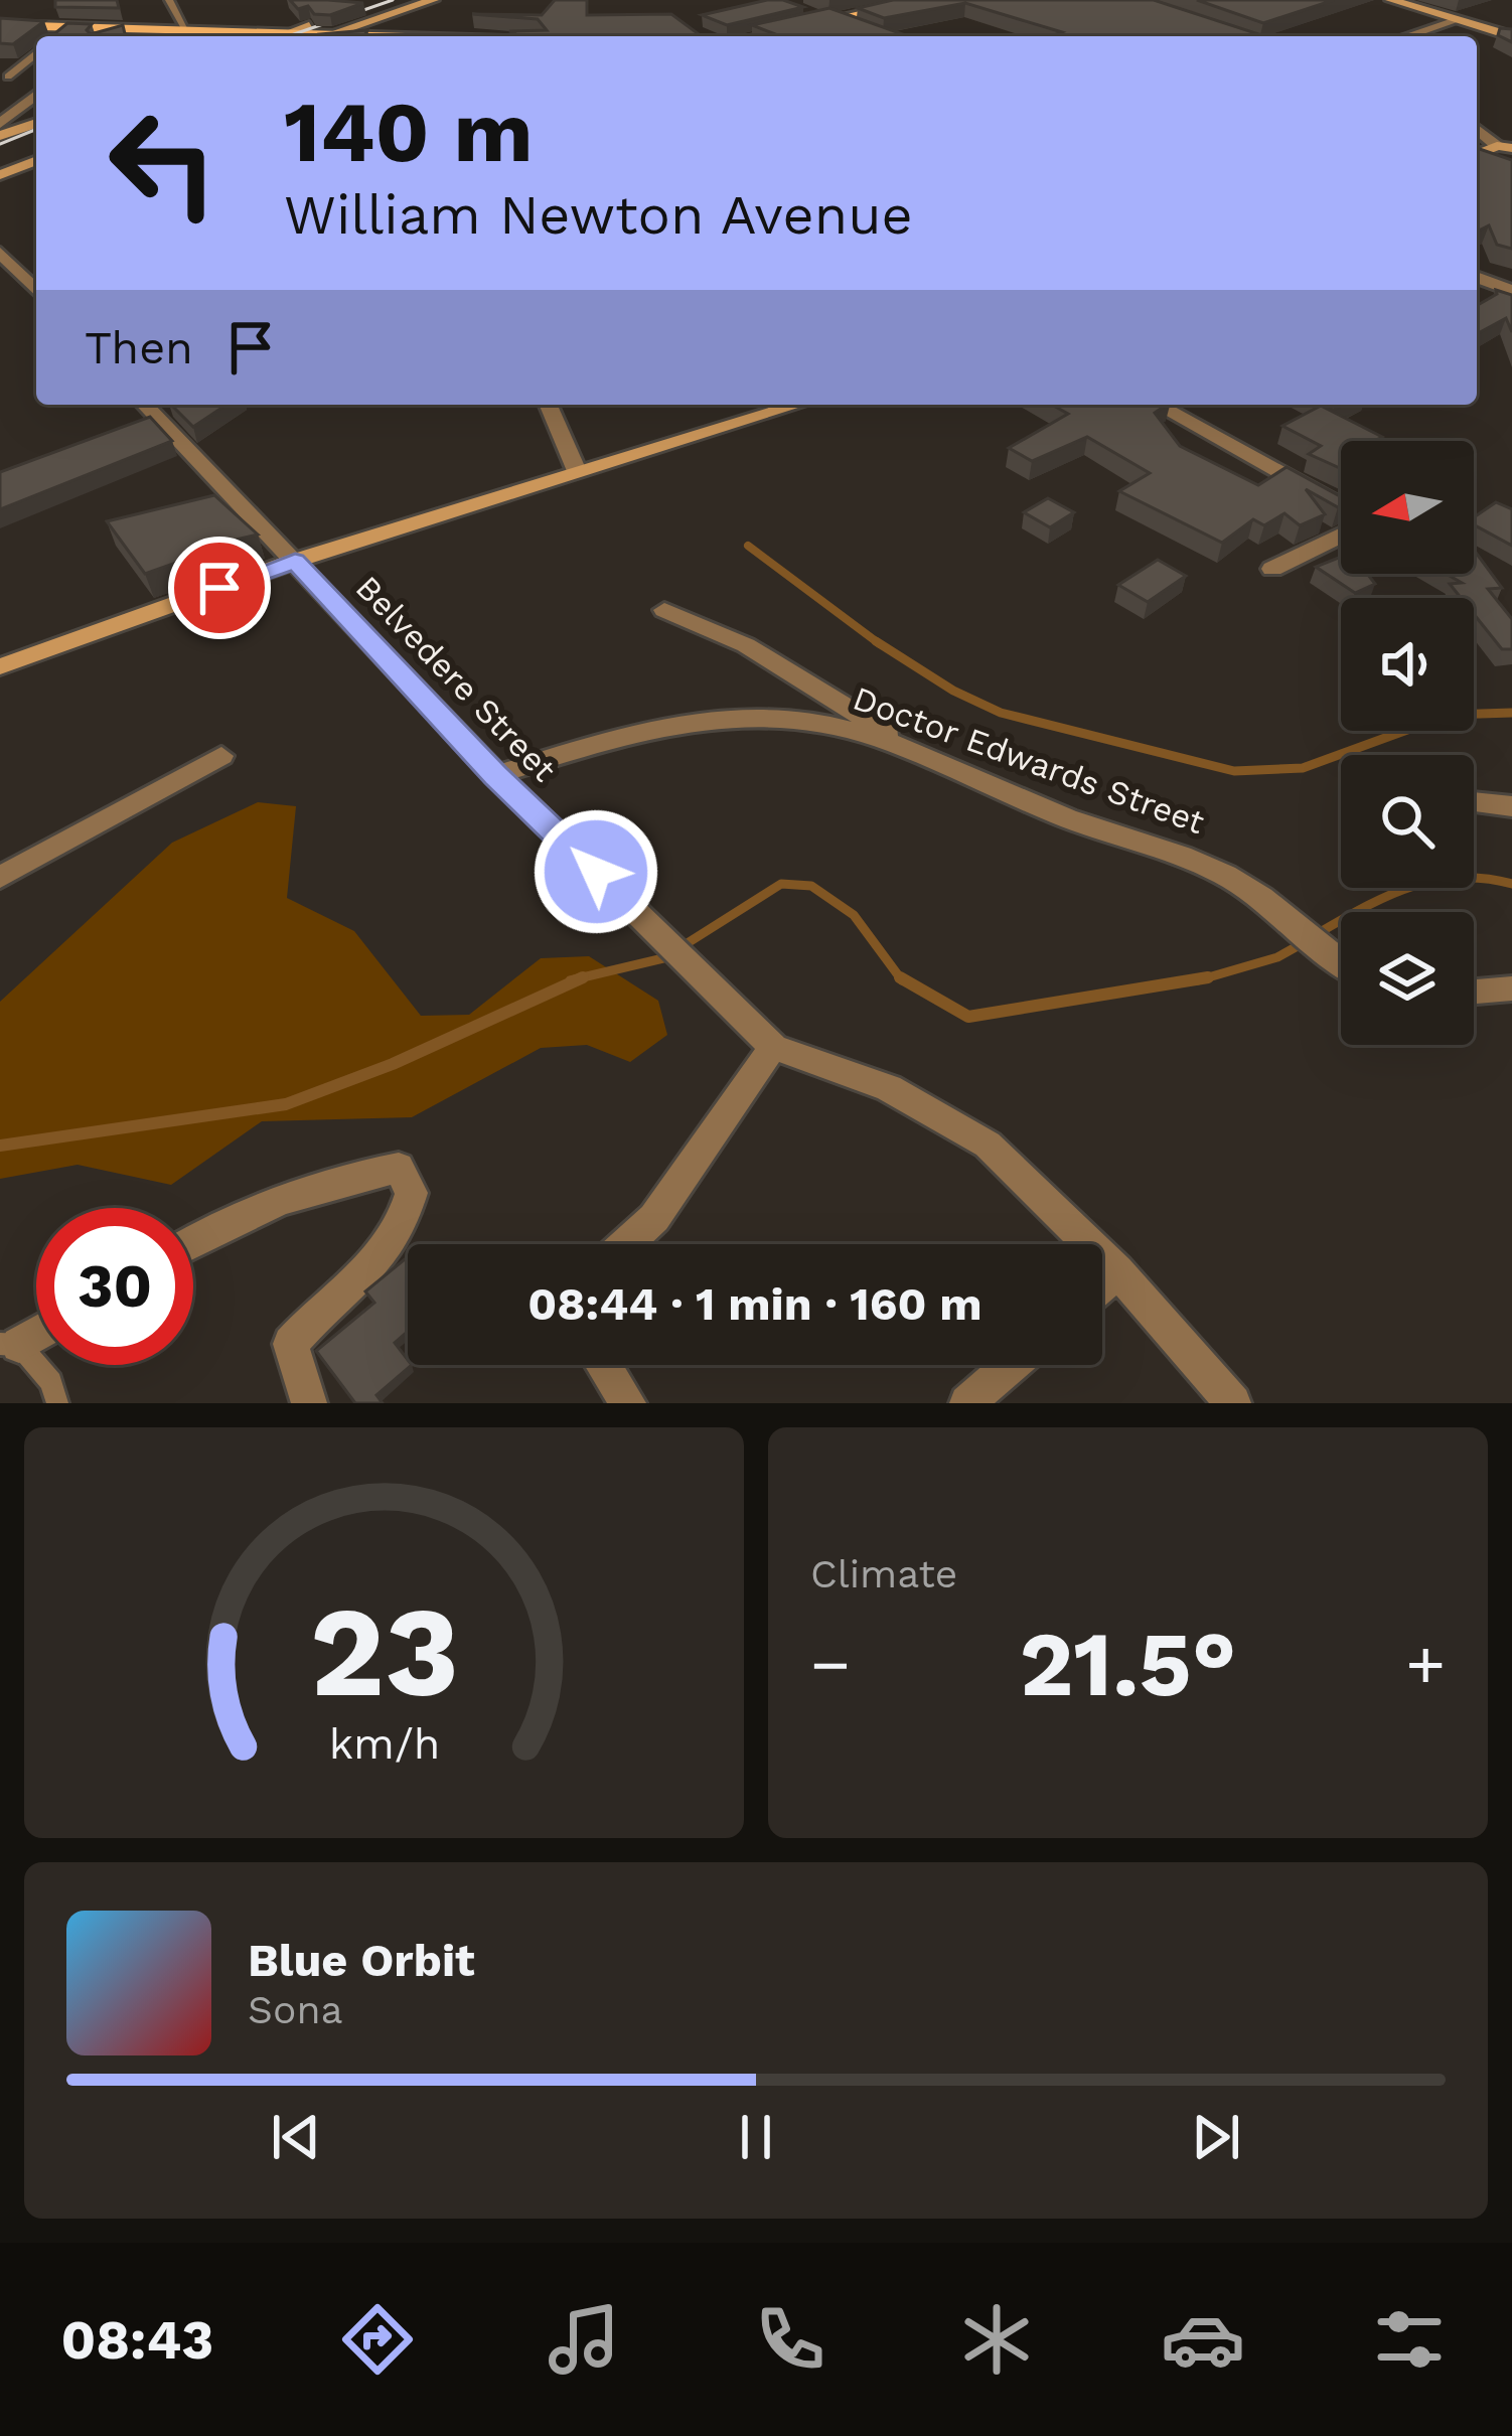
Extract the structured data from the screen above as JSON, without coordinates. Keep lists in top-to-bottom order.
{
  "streets": {
    "street": ["Belvedere Street", "Doctor Edwards Street"]
  },
  "crossings": [
    ["Belvedere Street", "Doctor Edwards Street"]
  ],
  "north": "left",
  "page": {
    "turn": ["140 m", "William Newton Avenue"],
    "then": "Then",
    "limit": "30",
    "trip": "08:44 · 1 min · 160 m",
    "tile": "Climate",
    "heat": ["−", "21.5°", "+"],
    "song": ["Blue Orbit", "Sona"],
    "tabs": "08:43",
    "gauge": ["23", "km/h"]
  }
}
